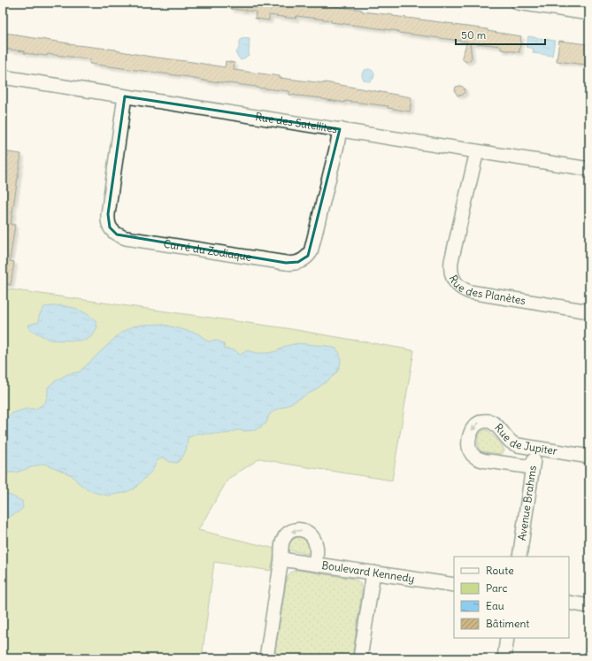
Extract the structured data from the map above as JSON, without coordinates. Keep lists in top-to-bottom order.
{
  "streets": {
    "street": [
      "Rue des Satellites",
      "Carré du Zodiaque",
      "Rue des Planètes",
      "Rue de Jupiter",
      "Avenue Brahms",
      "Boulevard Kennedy"
    ]
  },
  "crossings": [
    ["Rue des Satellites", "Carré du Zodiaque"],
    ["Rue des Satellites", "Rue des Planètes"],
    ["Rue de Jupiter", "Avenue Brahms"]
  ],
  "legend": [
    "Route",
    "Parc",
    "Eau",
    "Bâtiment"
  ],
  "scale_bar": "50 m"
}
